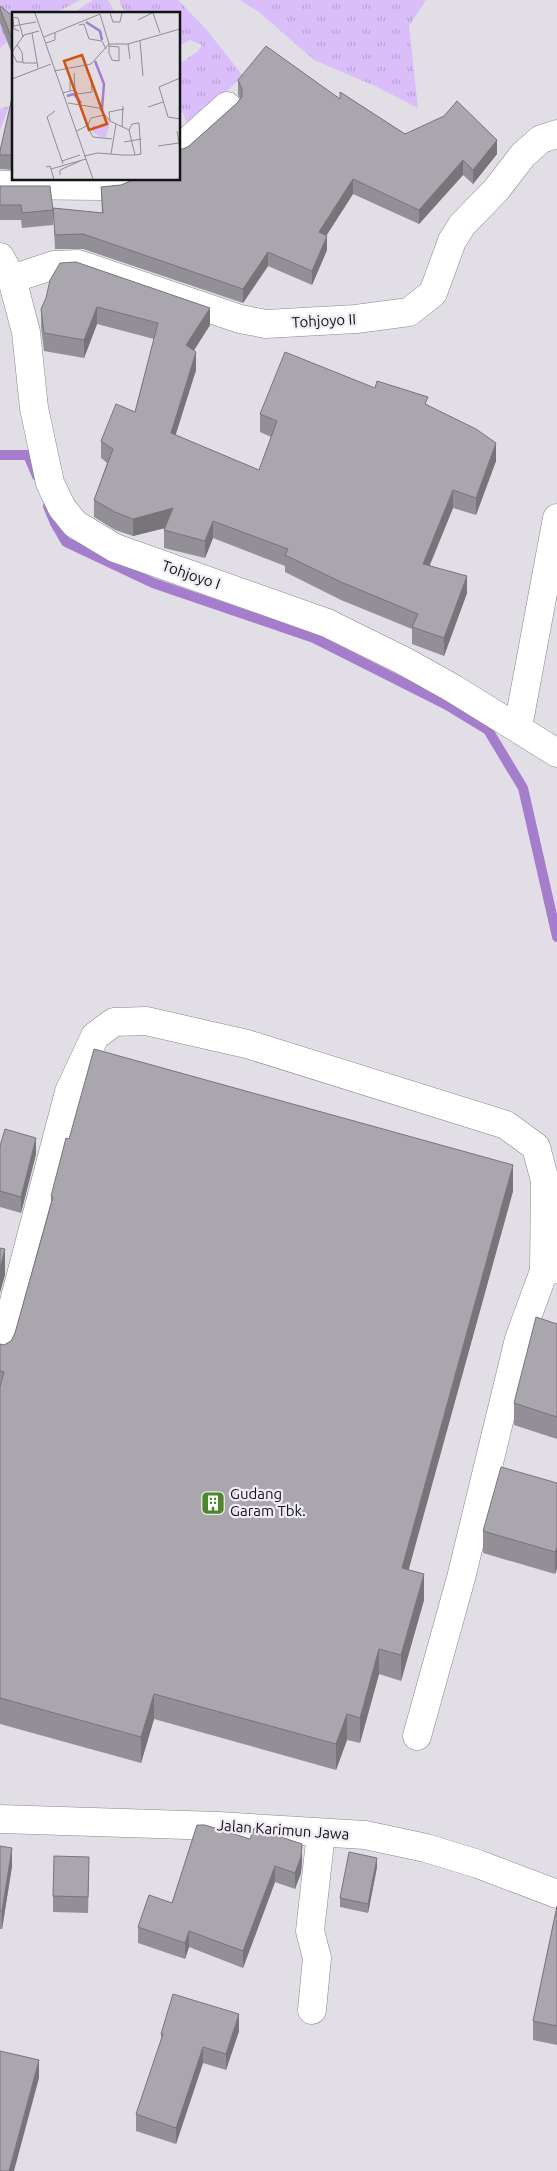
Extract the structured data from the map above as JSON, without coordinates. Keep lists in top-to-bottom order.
{
  "streets": {
    "street": ["Tohjoyo II", "Tohjoyo I", "Jalan Karimun Jawa"]
  },
  "crossings": [
    ["Tohjoyo II", "Tohjoyo I"]
  ],
  "places": {
    "building": ["Gudang Garam Tbk."]
  }
}
